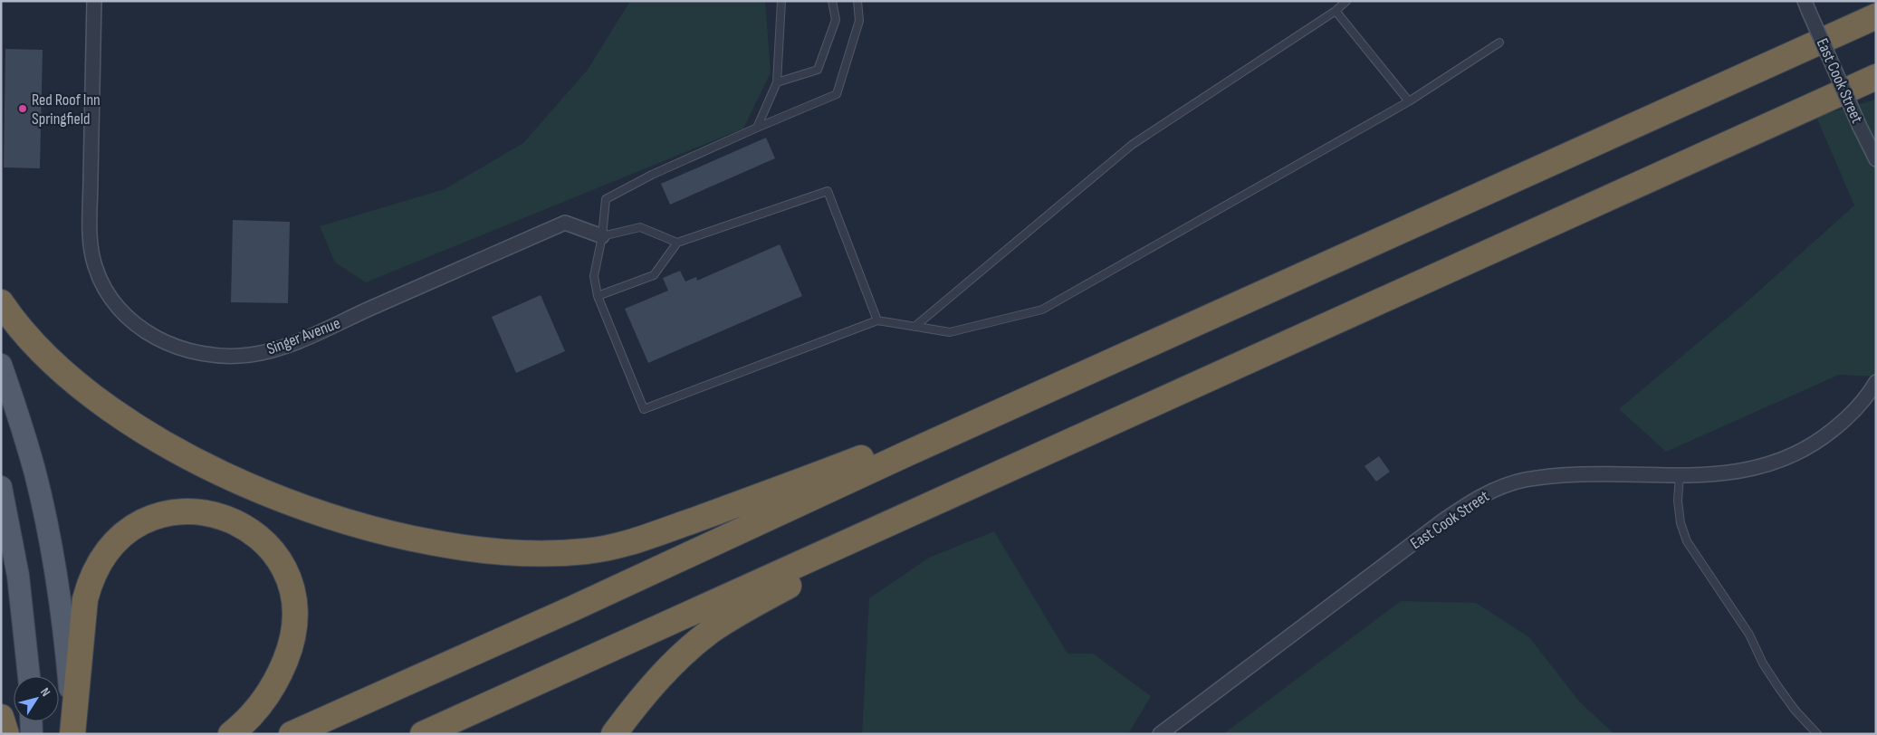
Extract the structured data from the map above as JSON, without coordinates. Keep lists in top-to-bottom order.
{
  "streets": {
    "street": ["East Cook Street", "Singer Avenue"]
  },
  "places": ["Red Roof Inn Springfield"],
  "north": "top right"
}
